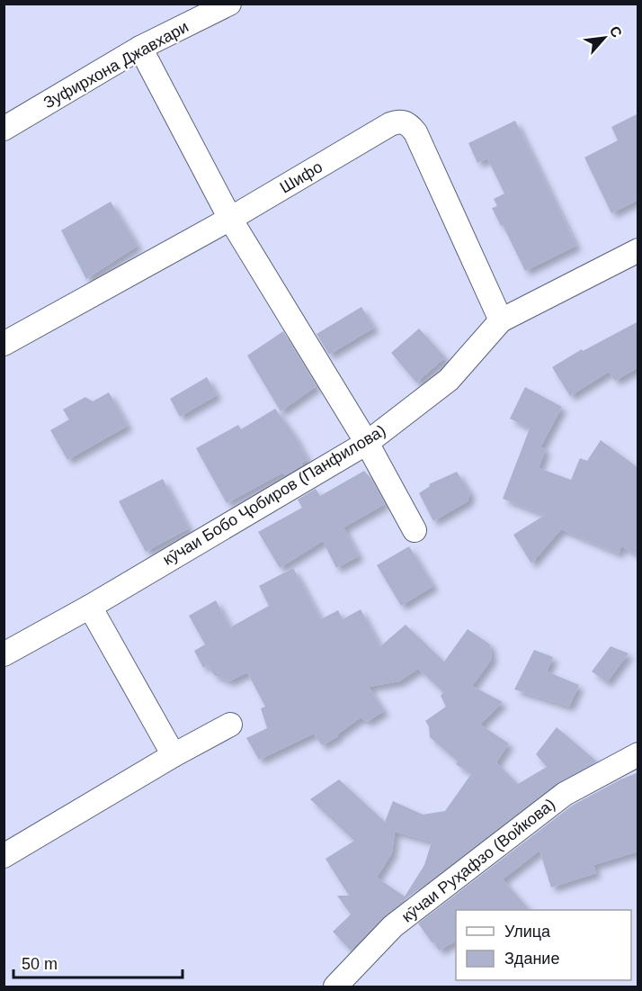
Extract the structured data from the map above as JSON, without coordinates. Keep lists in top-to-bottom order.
{
  "streets": {
    "street": [
      "Зуфирхона Джавхари",
      "Шифо",
      "кӯчаи Бобо Ҷобиров (Панфилова)",
      "кӯчаи Руҳафзо (Войкова)"
    ]
  },
  "crossings": [
    ["Шифо", "кӯчаи Бобо Ҷобиров (Панфилова)"]
  ],
  "legend": ["Улица", "Здание"],
  "scale_bar": "50 m",
  "north": "top right"
}
